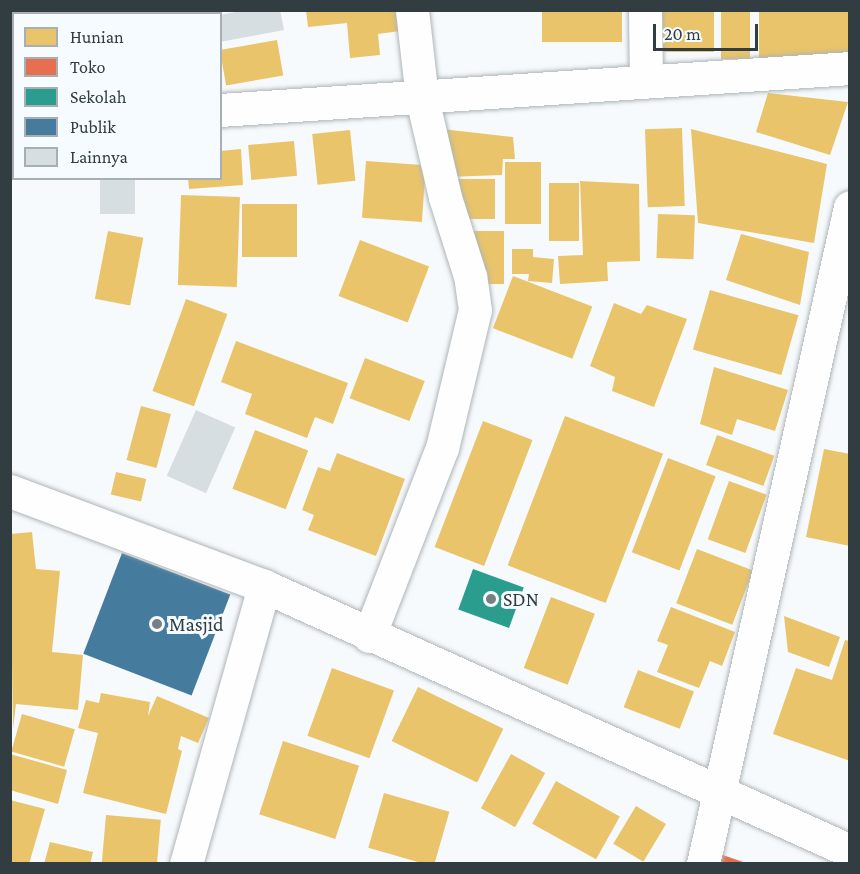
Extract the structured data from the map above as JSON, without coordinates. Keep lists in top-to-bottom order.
{
  "places": ["SDN", "Masjid"],
  "legend": [
    "Hunian",
    "Toko",
    "Sekolah",
    "Publik",
    "Lainnya"
  ],
  "scale_bar": "20 m"
}
